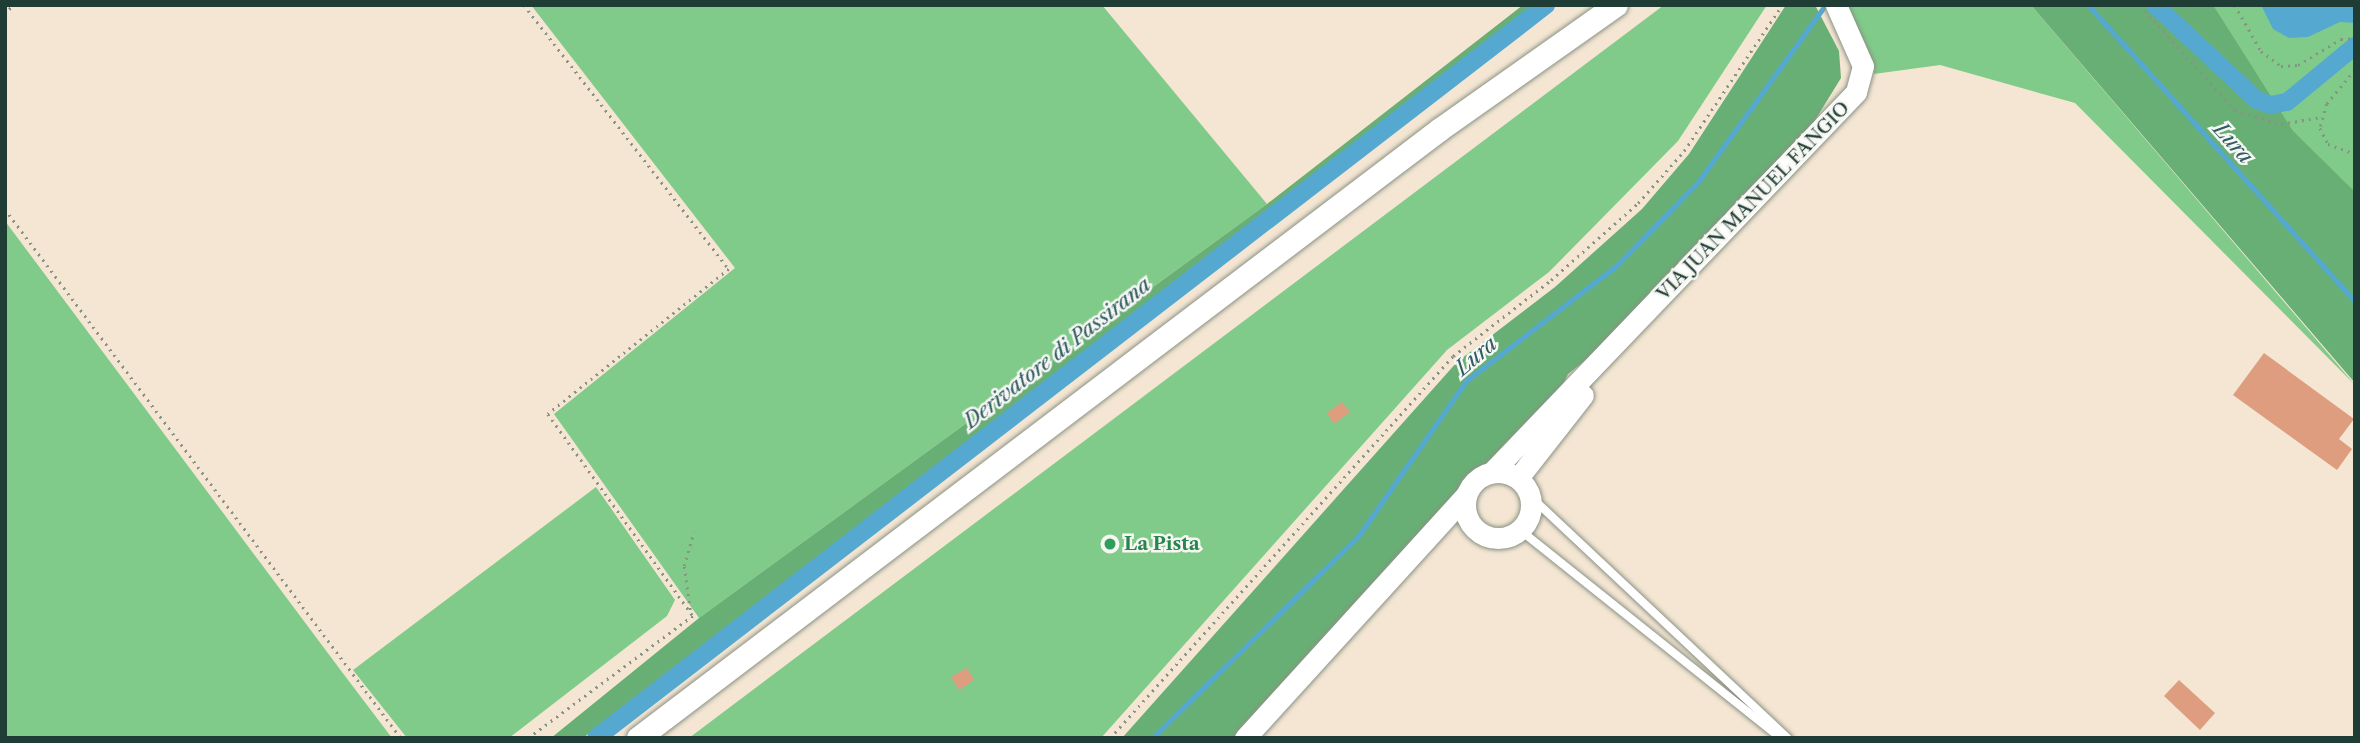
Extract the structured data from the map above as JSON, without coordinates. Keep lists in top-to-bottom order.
{
  "streets": {
    "street": ["VIA JUAN MANUEL FANGIO"]
  },
  "water": ["Lura", "Derivatore di Passirana"],
  "places": ["La Pista"]
}
